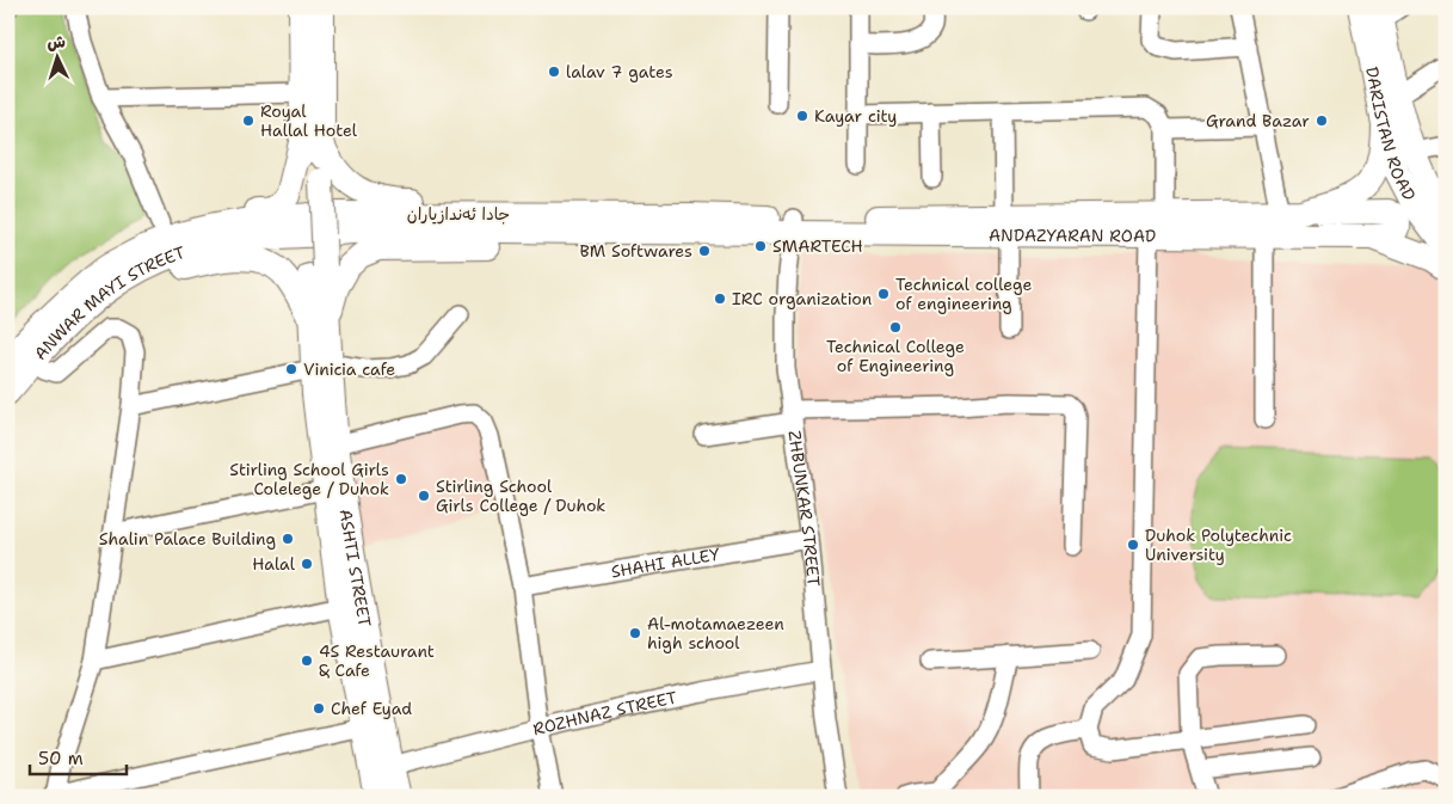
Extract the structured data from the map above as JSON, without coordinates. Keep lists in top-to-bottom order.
{
  "streets": {
    "main road": [
      "DARISTAN ROAD",
      "جادا ئەندازیاران",
      "ANDAZYARAN ROAD",
      "ANWAR MAYI STREET",
      "ASHTI STREET"
    ],
    "street": ["ZHBUNKAR STREET", "SHAHI ALLEY", "ROZHNAZ STREET"]
  },
  "crossings": [
    ["DARISTAN ROAD", "ANDAZYARAN ROAD"],
    ["جادا ئەندازیاران", "ANDAZYARAN ROAD"],
    ["جادا ئەندازیاران", "ANWAR MAYI STREET"],
    ["ANDAZYARAN ROAD", "ZHBUNKAR STREET"],
    ["ZHBUNKAR STREET", "SHAHI ALLEY"],
    ["ZHBUNKAR STREET", "ROZHNAZ STREET"],
    ["ASHTI STREET", "ROZHNAZ STREET"]
  ],
  "places": [
    "lalav 7 gates",
    "Kayar city",
    "Royal Hallal Hotel",
    "Grand Bazar",
    "SMARTECH",
    "BM Softwares",
    "Technical college of engineering",
    "IRC organization",
    "Technical College of Engineering",
    "Vinicia cafe",
    "Stirling School Girls Colelege / Duhok",
    "Stirling School Girls College / Duhok",
    "Shalin Palace Building",
    "Duhok Polytechnic University",
    "Halal",
    "Al-motamaezeen high school",
    "4S Restaurant & Cafe",
    "Chef Eyad"
  ],
  "scale_bar": "50 m",
  "north": "top"
}
